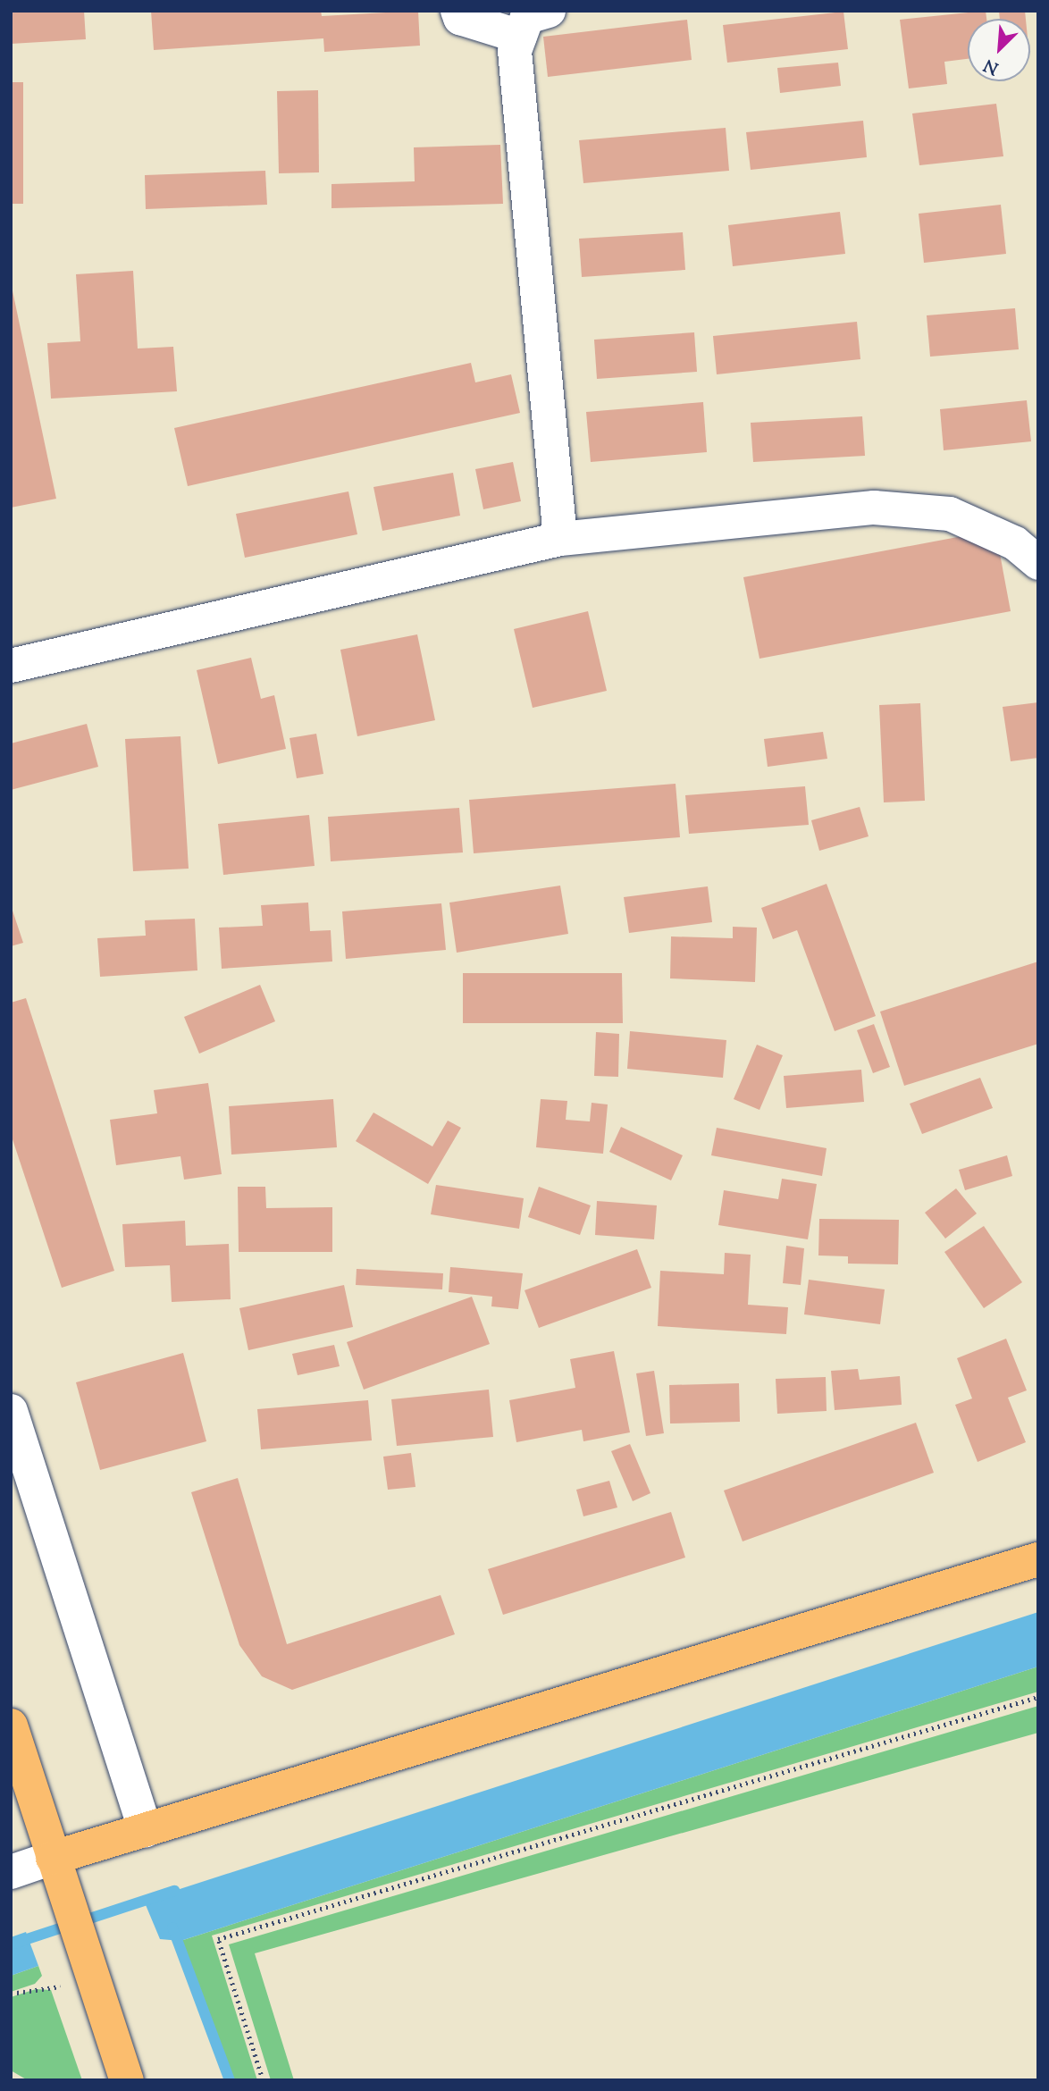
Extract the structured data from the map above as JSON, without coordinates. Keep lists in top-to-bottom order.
{
  "north": "bottom left"
}
